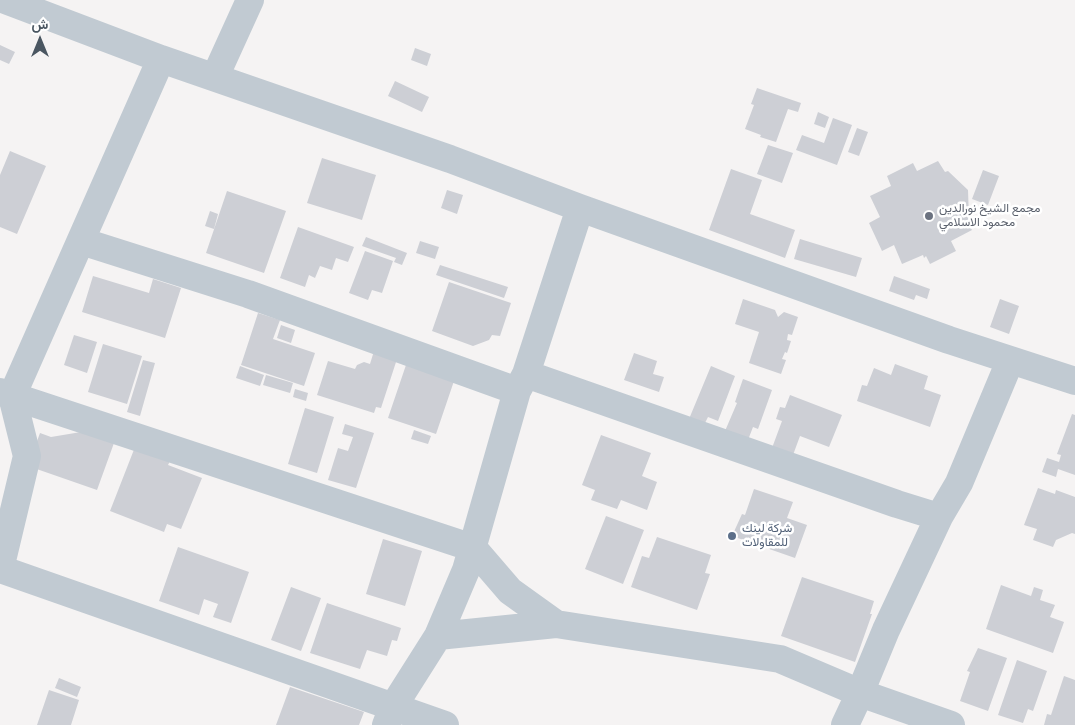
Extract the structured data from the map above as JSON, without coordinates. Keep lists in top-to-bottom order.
{
  "places": ["مجمع الشيخ نورالدين محمود الاسلامي", "شركة لينك للمقاولات"],
  "north": "top"
}
